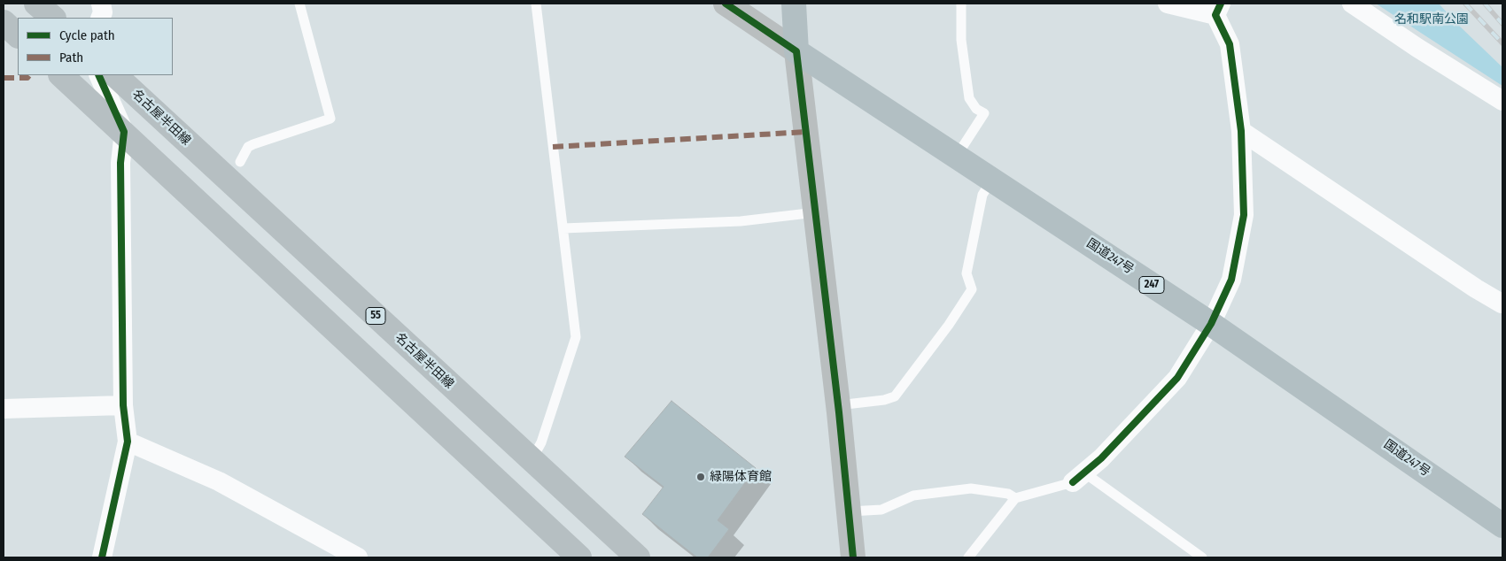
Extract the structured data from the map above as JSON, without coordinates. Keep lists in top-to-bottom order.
{
  "streets": {
    "highway": ["国道247号", "247"],
    "main road": ["名古屋半田線", "55"]
  },
  "parks": ["名和駅南公園"],
  "places": ["緑陽体育館"],
  "legend": ["Cycle path", "Path"]
}
